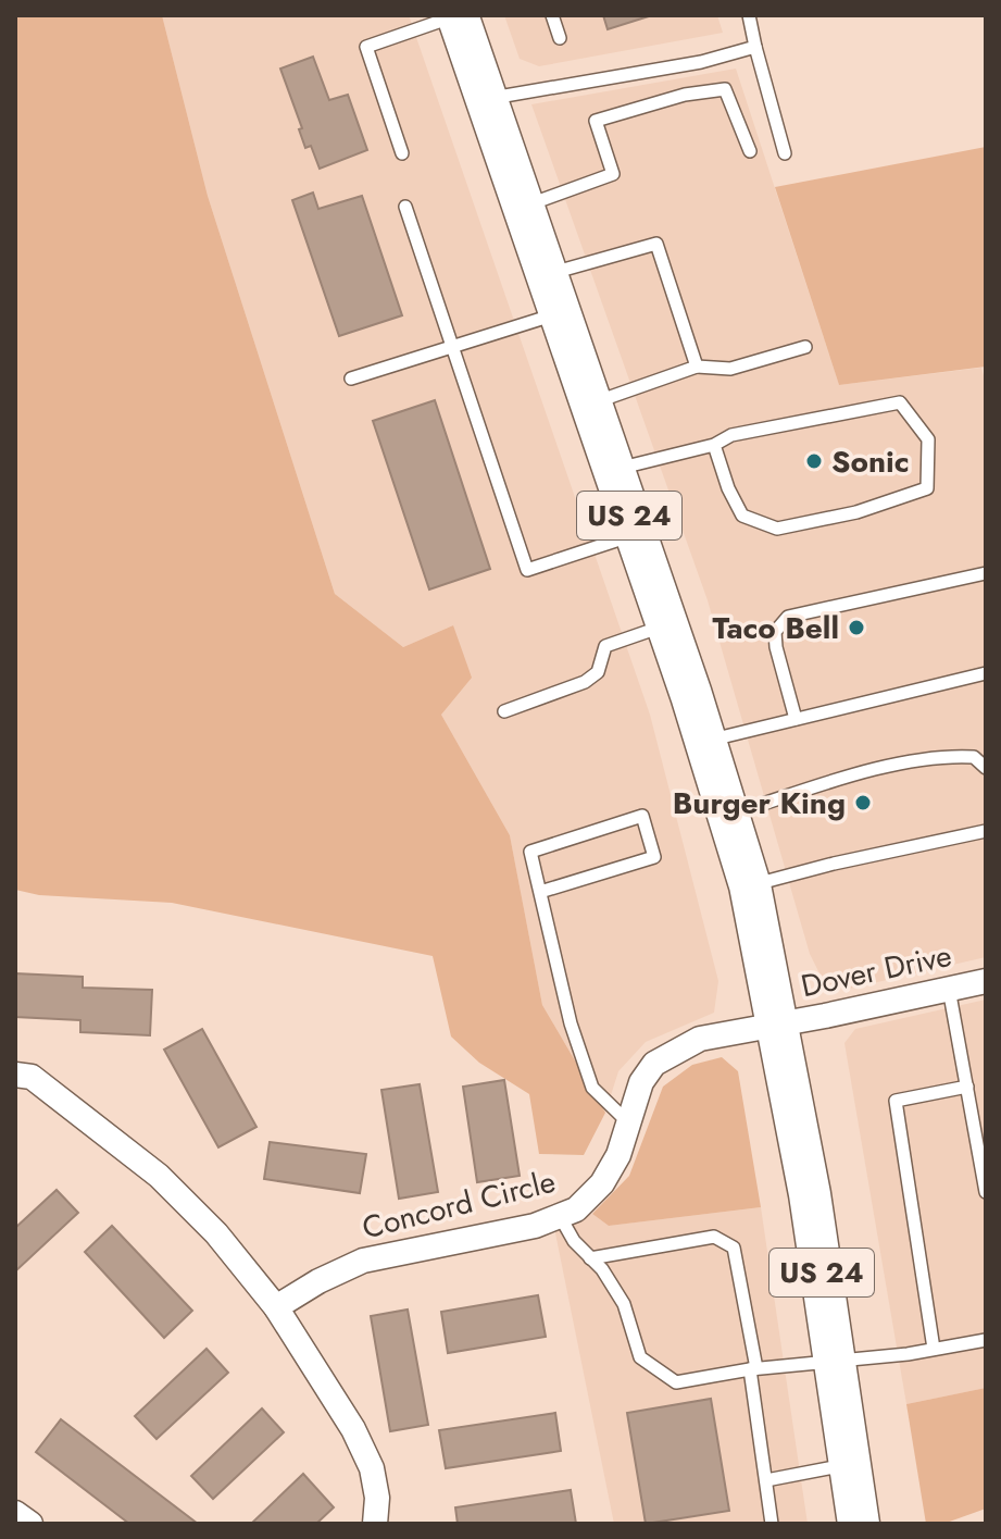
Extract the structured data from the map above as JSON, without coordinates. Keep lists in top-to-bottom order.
{
  "streets": {
    "highway": ["US 24"],
    "street": ["Dover Drive", "Concord Circle"]
  },
  "crossings": [
    ["US 24", "Dover Drive"],
    ["US 24", "Concord Circle"],
    ["Dover Drive", "Concord Circle"]
  ],
  "places": ["Sonic", "Taco Bell", "Burger King"]
}
